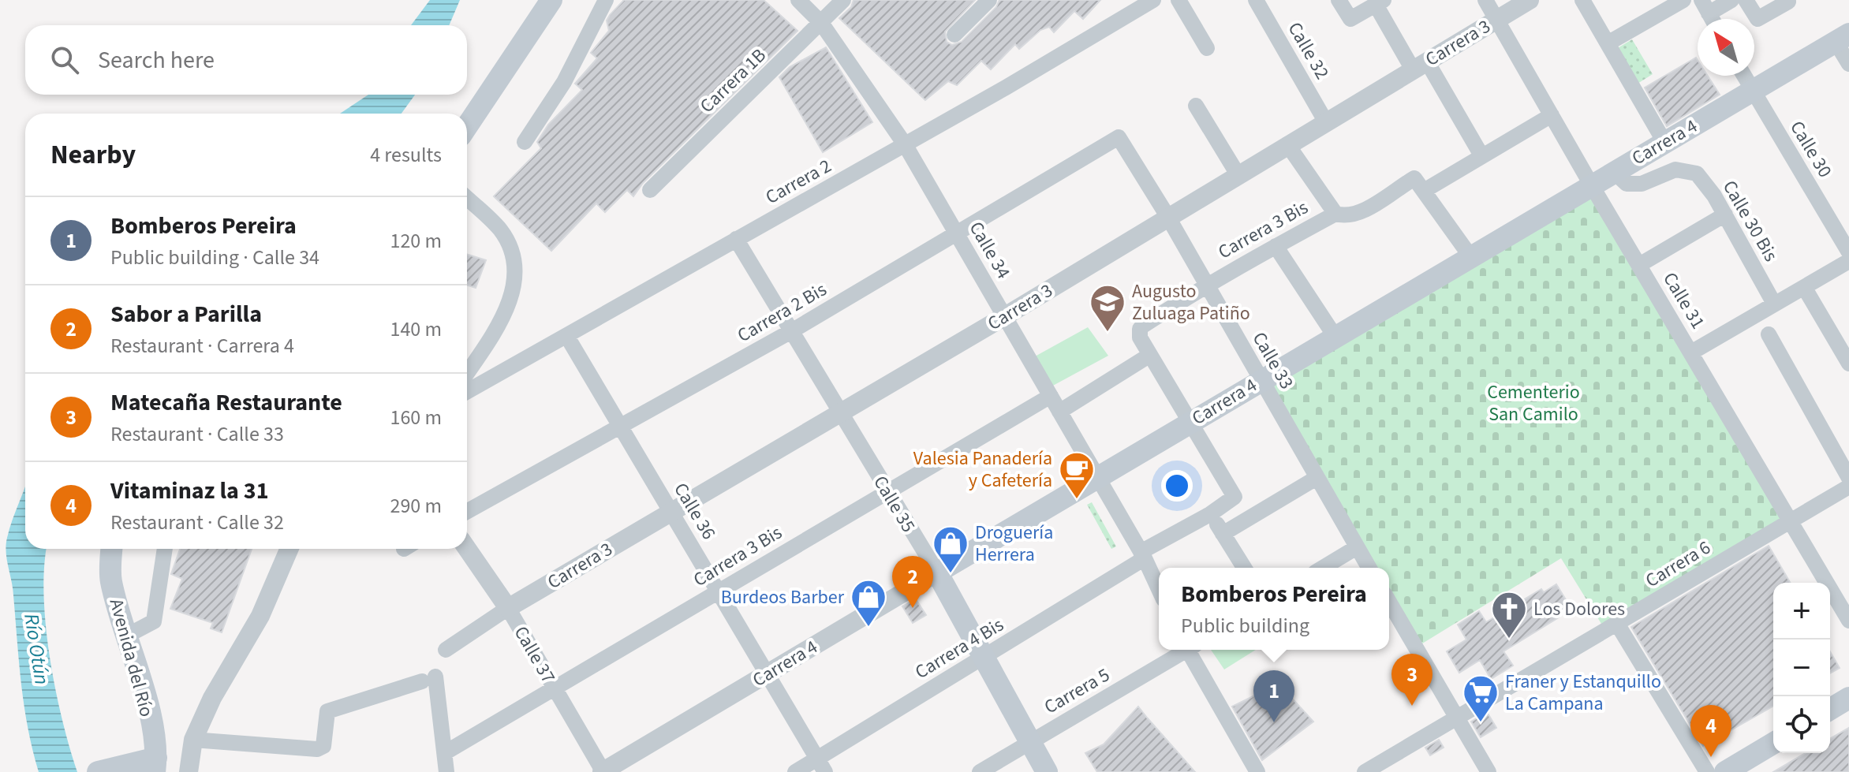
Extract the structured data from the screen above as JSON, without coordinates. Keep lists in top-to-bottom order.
{
  "streets": {
    "main road": ["Carrera 4", "Calle 35", "Avenida del Río"],
    "street": [
      "Carrera 3",
      "Calle 32",
      "Carrera 1B",
      "Calle 30",
      "Carrera 2",
      "Calle 30 Bis",
      "Carrera 3 Bis",
      "Calle 34",
      "Calle 31",
      "Carrera 2 Bis",
      "Calle 33",
      "Calle 36",
      "Carrera 6",
      "Carrera 4 Bis",
      "Calle 37",
      "Carrera 5"
    ]
  },
  "crossings": [
    ["Carrera 3", "Calle 32"],
    ["Carrera 3", "Calle 34"],
    ["Carrera 3", "Calle 31"],
    ["Carrera 3", "Calle 33"],
    ["Carrera 3", "Calle 35"],
    ["Carrera 3", "Calle 36"],
    ["Carrera 3", "Calle 37"],
    ["Carrera 1B", "Calle 34"],
    ["Carrera 4", "Calle 30"],
    ["Carrera 4", "Calle 30 Bis"],
    ["Carrera 4", "Calle 34"],
    ["Carrera 4", "Calle 31"],
    ["Carrera 4", "Calle 33"],
    ["Carrera 4", "Calle 35"],
    ["Carrera 4", "Calle 36"],
    ["Carrera 4", "Calle 37"],
    ["Carrera 2", "Calle 34"],
    ["Carrera 2", "Calle 35"],
    ["Carrera 2", "Calle 36"],
    ["Carrera 3 Bis", "Calle 34"],
    ["Carrera 3 Bis", "Calle 33"],
    ["Carrera 3 Bis", "Calle 35"],
    ["Carrera 3 Bis", "Calle 36"],
    ["Carrera 3 Bis", "Calle 37"],
    ["Calle 34", "Carrera 2 Bis"],
    ["Calle 34", "Carrera 4 Bis"],
    ["Calle 31", "Carrera 6"],
    ["Carrera 2 Bis", "Calle 33"],
    ["Carrera 2 Bis", "Calle 35"],
    ["Carrera 2 Bis", "Calle 36"],
    ["Calle 35", "Carrera 4 Bis"],
    ["Calle 35", "Carrera 5"],
    ["Calle 36", "Carrera 4 Bis"]
  ],
  "water": ["Río Otún"],
  "parks": ["Cementerio San Camilo"],
  "places": {
    "school or university": ["Augusto Zuluaga Patiño"],
    "cafe": ["Valesia Panadería y Cafetería"],
    "shop": ["Droguería Herrera", "Burdeos Barber"],
    "church": ["Los Dolores"],
    "supermarket": ["Franer y Estanquillo La Campana"]
  },
  "north": "top left",
  "page": {
    "search": "Search here",
    "heading": ["Nearby", "4 results"],
    "list": [
      {
        "mark": "1",
        "name": "Bomberos Pereira",
        "note": "Public building · Calle 34",
        "value": "120 m"
      },
      {
        "mark": "2",
        "name": "Sabor a Parilla",
        "note": "Restaurant · Carrera 4",
        "value": "140 m"
      },
      {
        "mark": "3",
        "name": "Matecaña Restaurante",
        "note": "Restaurant · Calle 33",
        "value": "160 m"
      },
      {
        "mark": "4",
        "name": "Vitaminaz la 31",
        "note": "Restaurant · Calle 32",
        "value": "290 m"
      }
    ],
    "pins": [
      "2",
      "3",
      "1",
      "4"
    ],
    "popup": ["Bomberos Pereira", "Public building"],
    "map_buttons": ["+", "−"]
  }
}
